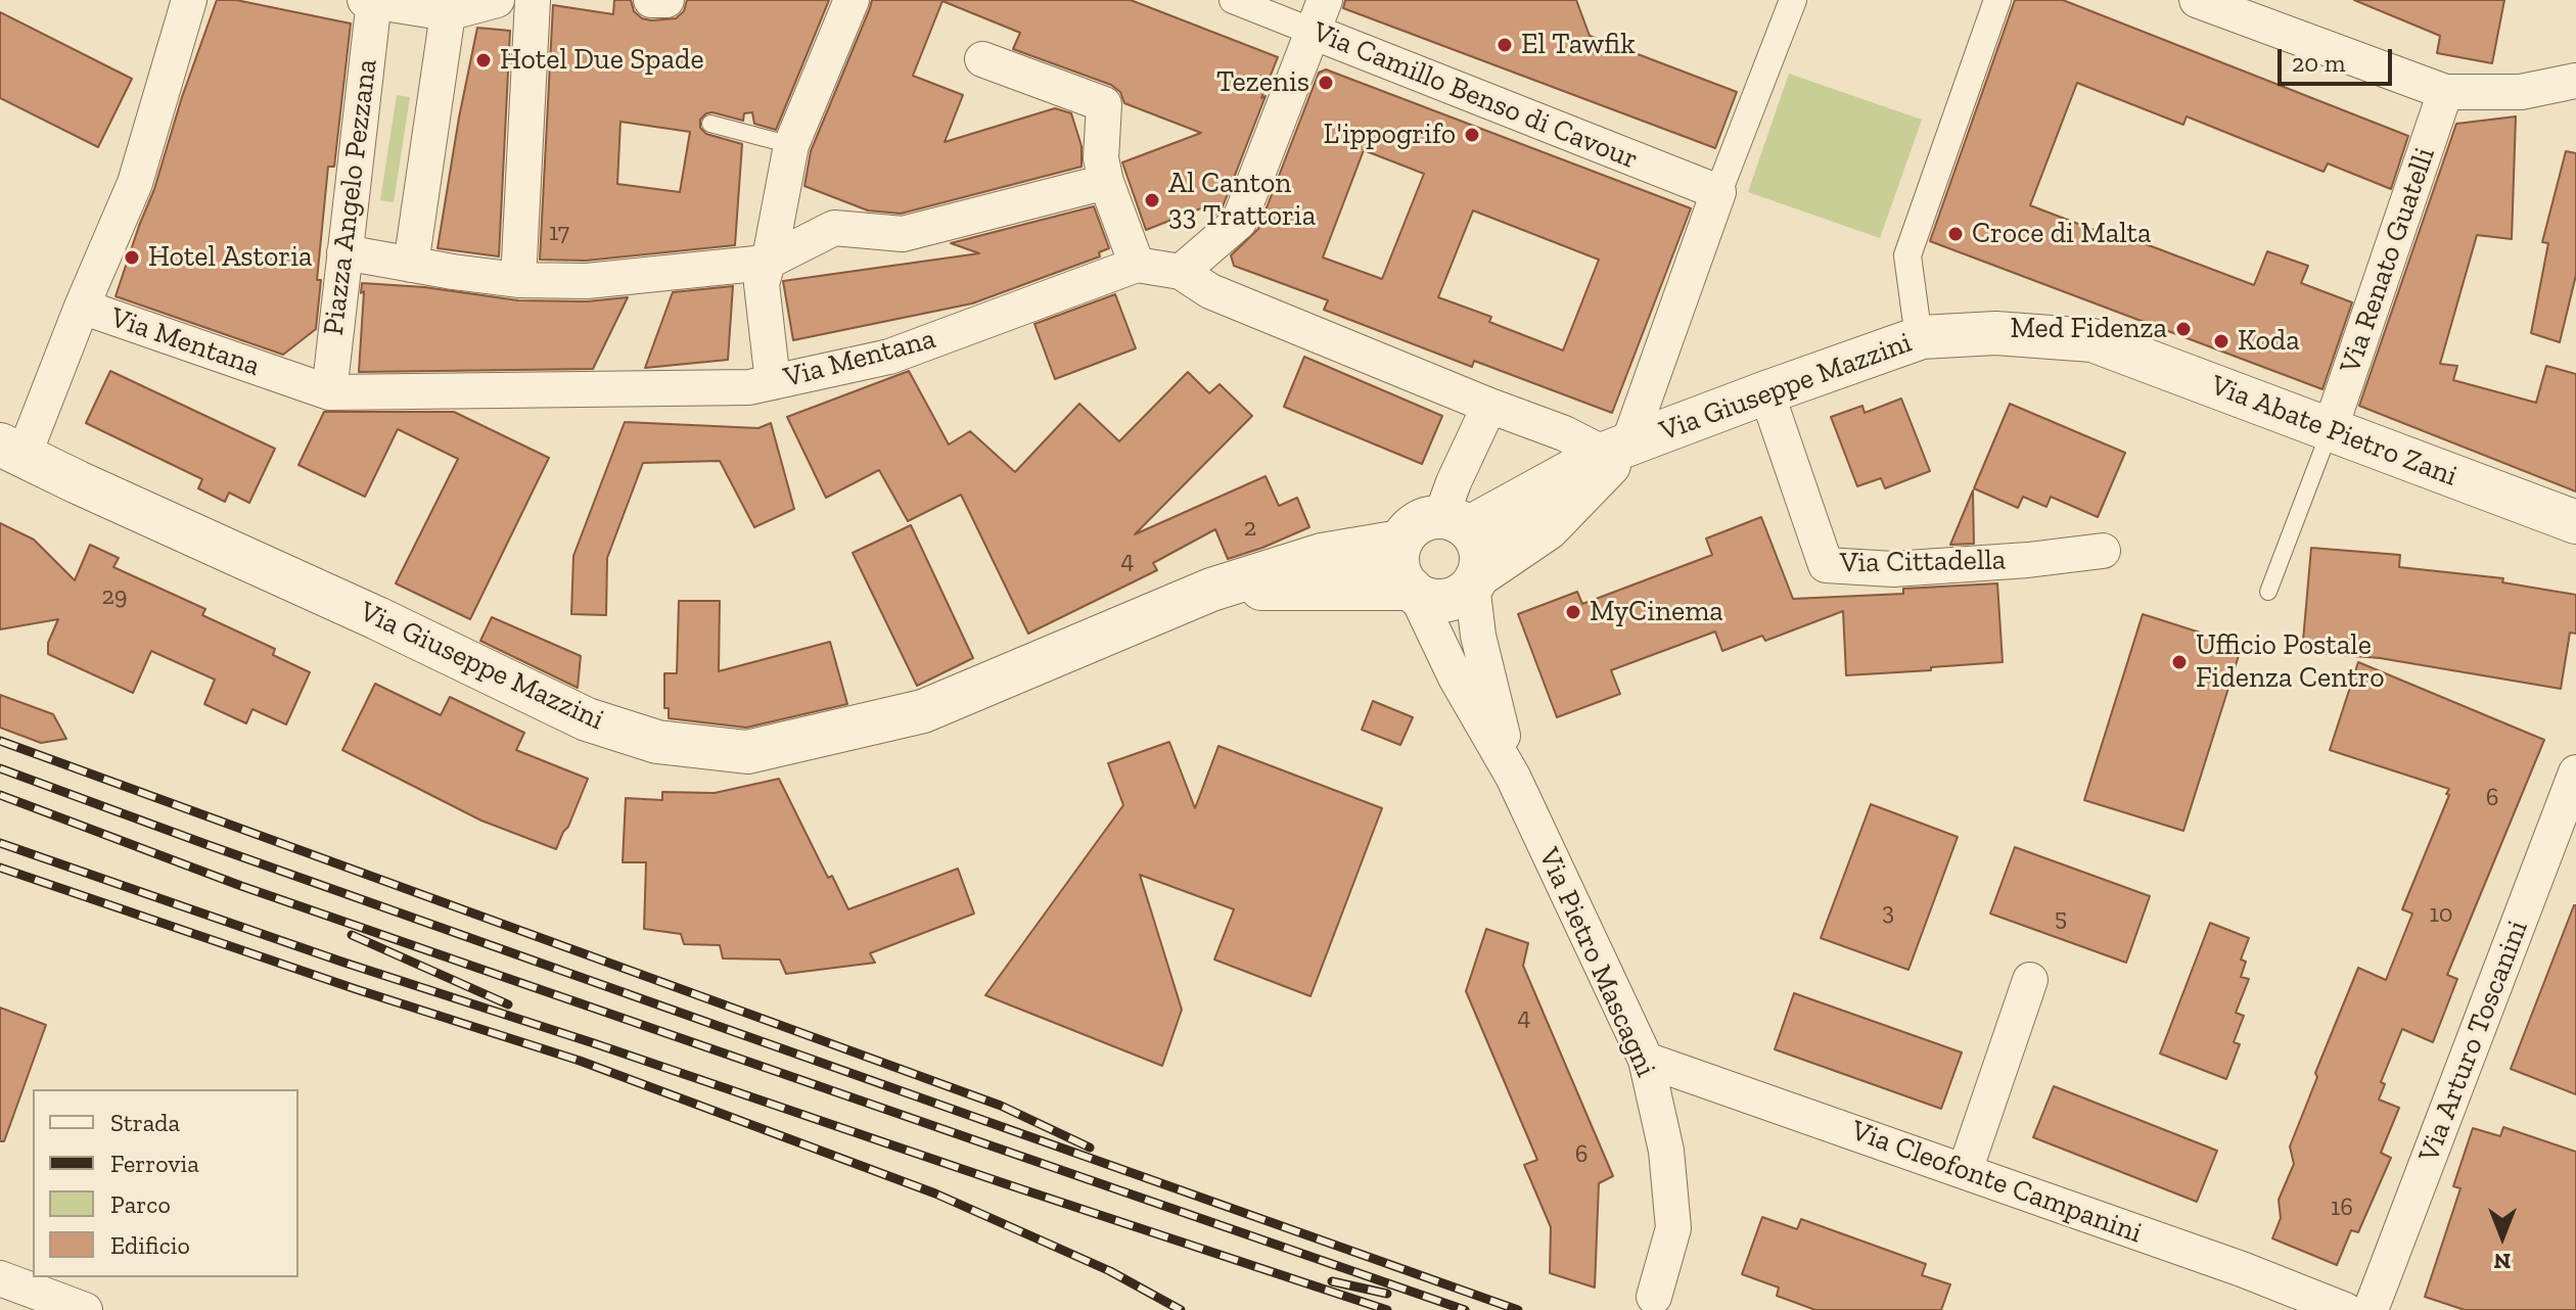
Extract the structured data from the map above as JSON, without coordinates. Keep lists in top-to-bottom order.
{
  "streets": {
    "street": [
      "Via Camillo Benso di Cavour",
      "Piazza Angelo Pezzana",
      "Via Renato Guatelli",
      "Via Mentana",
      "Via Giuseppe Mazzini",
      "Via Abate Pietro Zani",
      "Via Cittadella",
      "Via Pietro Mascagni",
      "Via Arturo Toscanini",
      "Via Cleofonte Campanini"
    ]
  },
  "crossings": [
    ["Piazza Angelo Pezzana", "Via Mentana"],
    ["Via Renato Guatelli", "Via Abate Pietro Zani"],
    ["Via Mentana", "Via Giuseppe Mazzini"],
    ["Via Giuseppe Mazzini", "Via Abate Pietro Zani"],
    ["Via Giuseppe Mazzini", "Via Cittadella"],
    ["Via Giuseppe Mazzini", "Via Pietro Mascagni"],
    ["Via Pietro Mascagni", "Via Cleofonte Campanini"]
  ],
  "places": [
    "El Tawfik",
    "Hotel Due Spade",
    "Tezenis",
    "L'ippogrifo",
    "Al Canton 33 Trattoria",
    "Croce di Malta",
    "Hotel Astoria",
    "Med Fidenza",
    "Koda",
    "MyCinema",
    "Ufficio Postale Fidenza Centro"
  ],
  "house_numbers": [
    "17",
    "2",
    "4",
    "29",
    "6",
    "3",
    "10",
    "5",
    "4",
    "6",
    "16"
  ],
  "legend": [
    "Strada",
    "Ferrovia",
    "Parco",
    "Edificio"
  ],
  "scale_bar": "20 m",
  "north": "bottom"
}
